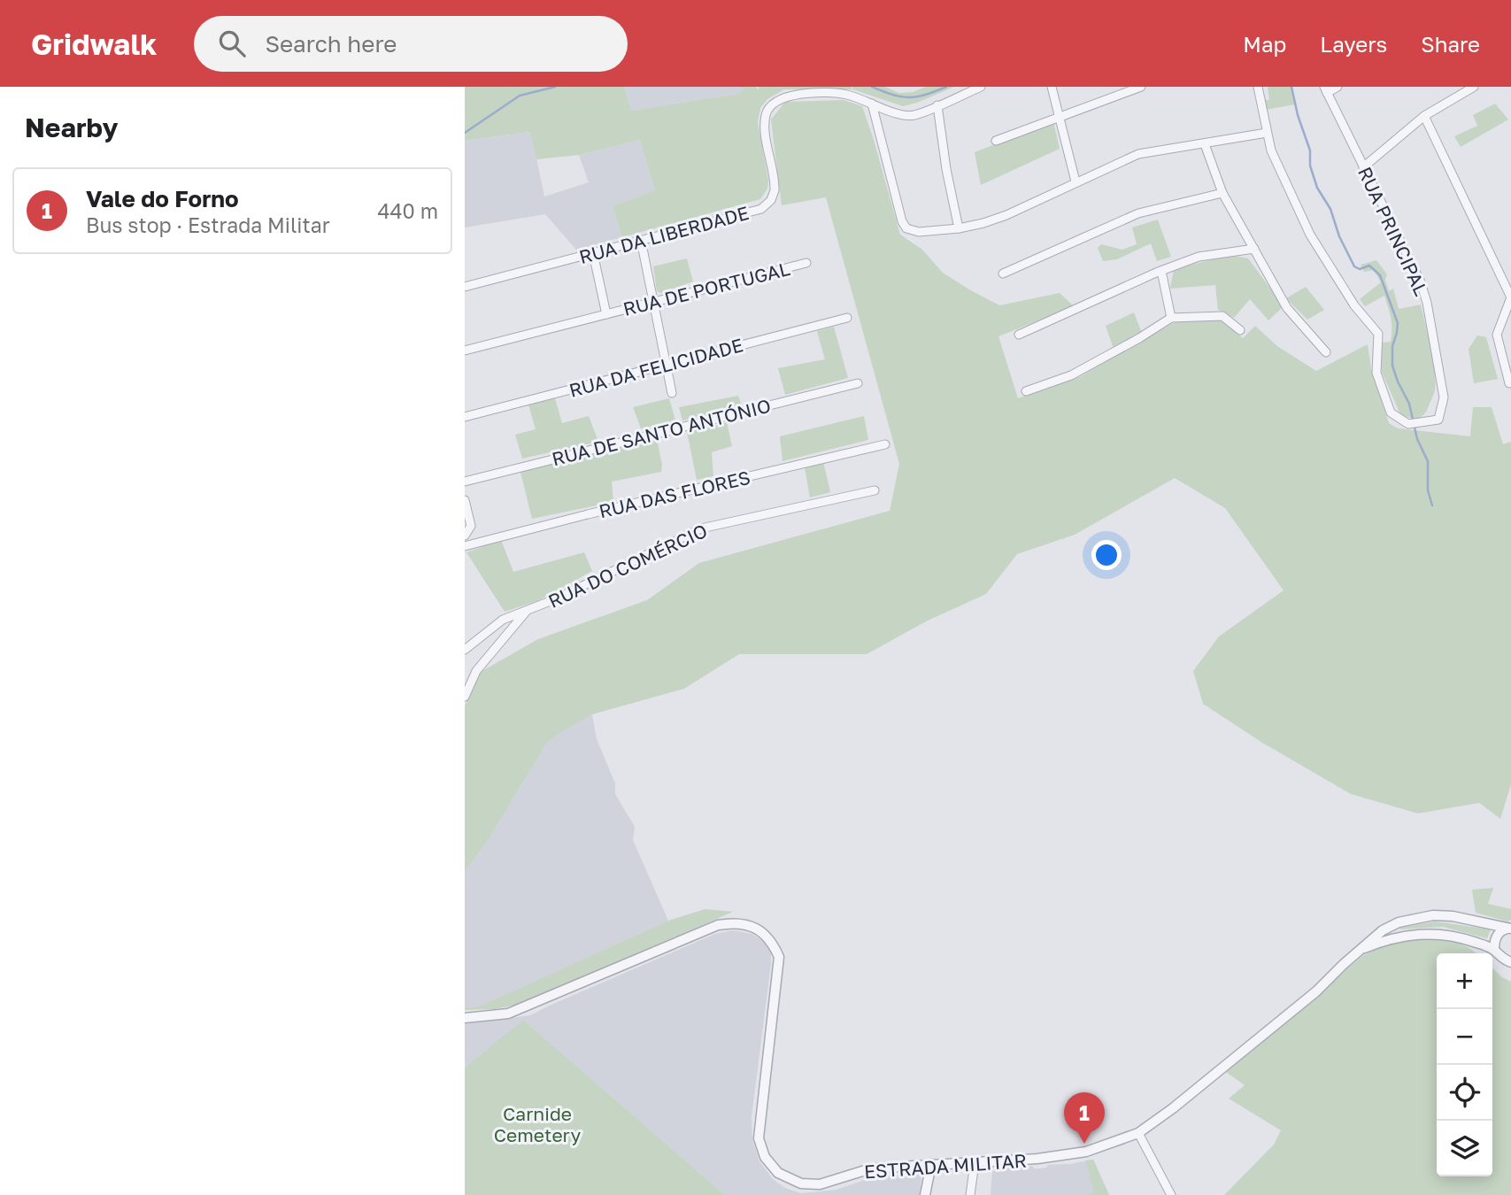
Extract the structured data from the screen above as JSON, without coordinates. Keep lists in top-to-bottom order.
{
  "streets": {
    "street": [
      "RUA PRINCIPAL",
      "RUA DA LIBERDADE",
      "RUA DE PORTUGAL",
      "RUA DA FELICIDADE",
      "RUA DE SANTO ANTÓNIO",
      "RUA DAS FLORES",
      "RUA DO COMÉRCIO",
      "ESTRADA MILITAR"
    ]
  },
  "crossings": [
    ["RUA DA LIBERDADE", "RUA DE PORTUGAL"]
  ],
  "parks": ["Carnide Cemetery"],
  "page": {
    "header": "Gridwalk",
    "search": "Search here",
    "nav": ["Map", "Layers", "Share"],
    "heading": "Nearby",
    "list": [
      {
        "mark": "1",
        "name": "Vale do Forno",
        "note": "Bus stop · Estrada Militar",
        "value": "440 m"
      }
    ],
    "map_buttons": ["+", "−"],
    "pins": "1"
  }
}
